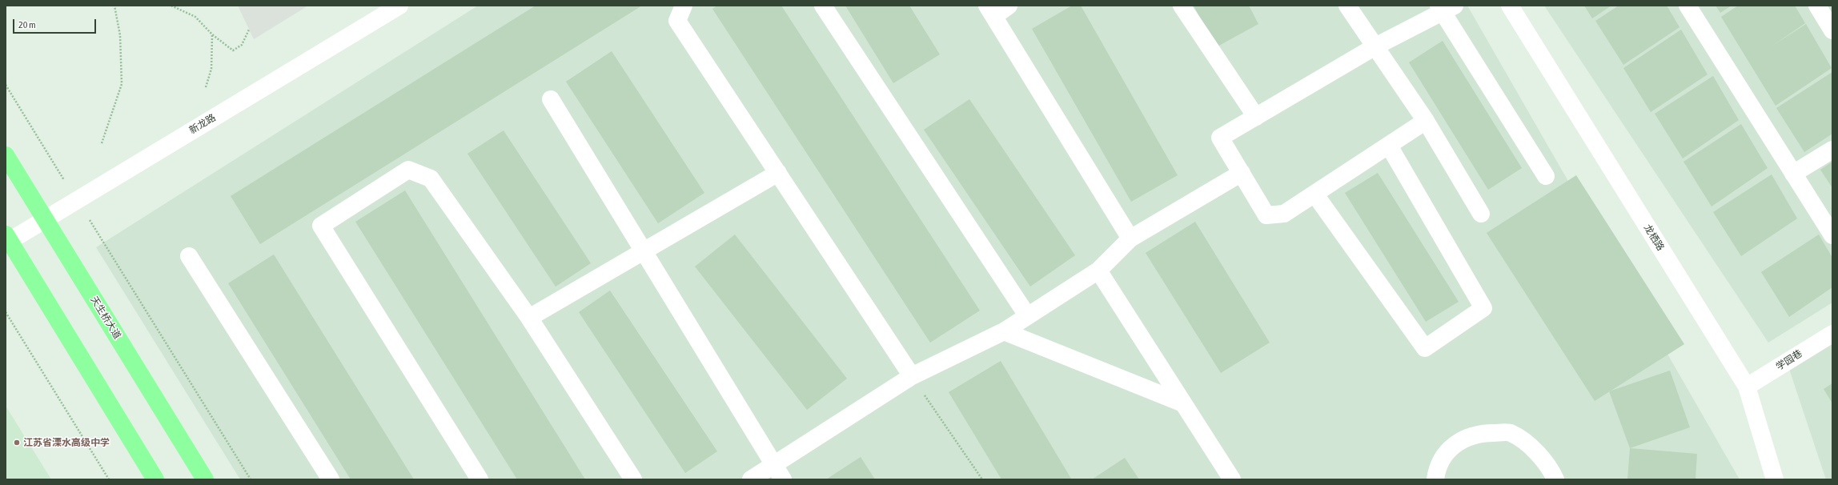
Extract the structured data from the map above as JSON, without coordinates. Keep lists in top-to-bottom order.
{
  "streets": {
    "main road": ["天生桥大道"],
    "street": ["新龙路", "龙栖路", "学园巷"]
  },
  "crossings": [
    ["新龙路", "天生桥大道"],
    ["龙栖路", "学园巷"]
  ],
  "places": ["江苏省溧水高级中学"],
  "scale_bar": "20 m"
}
